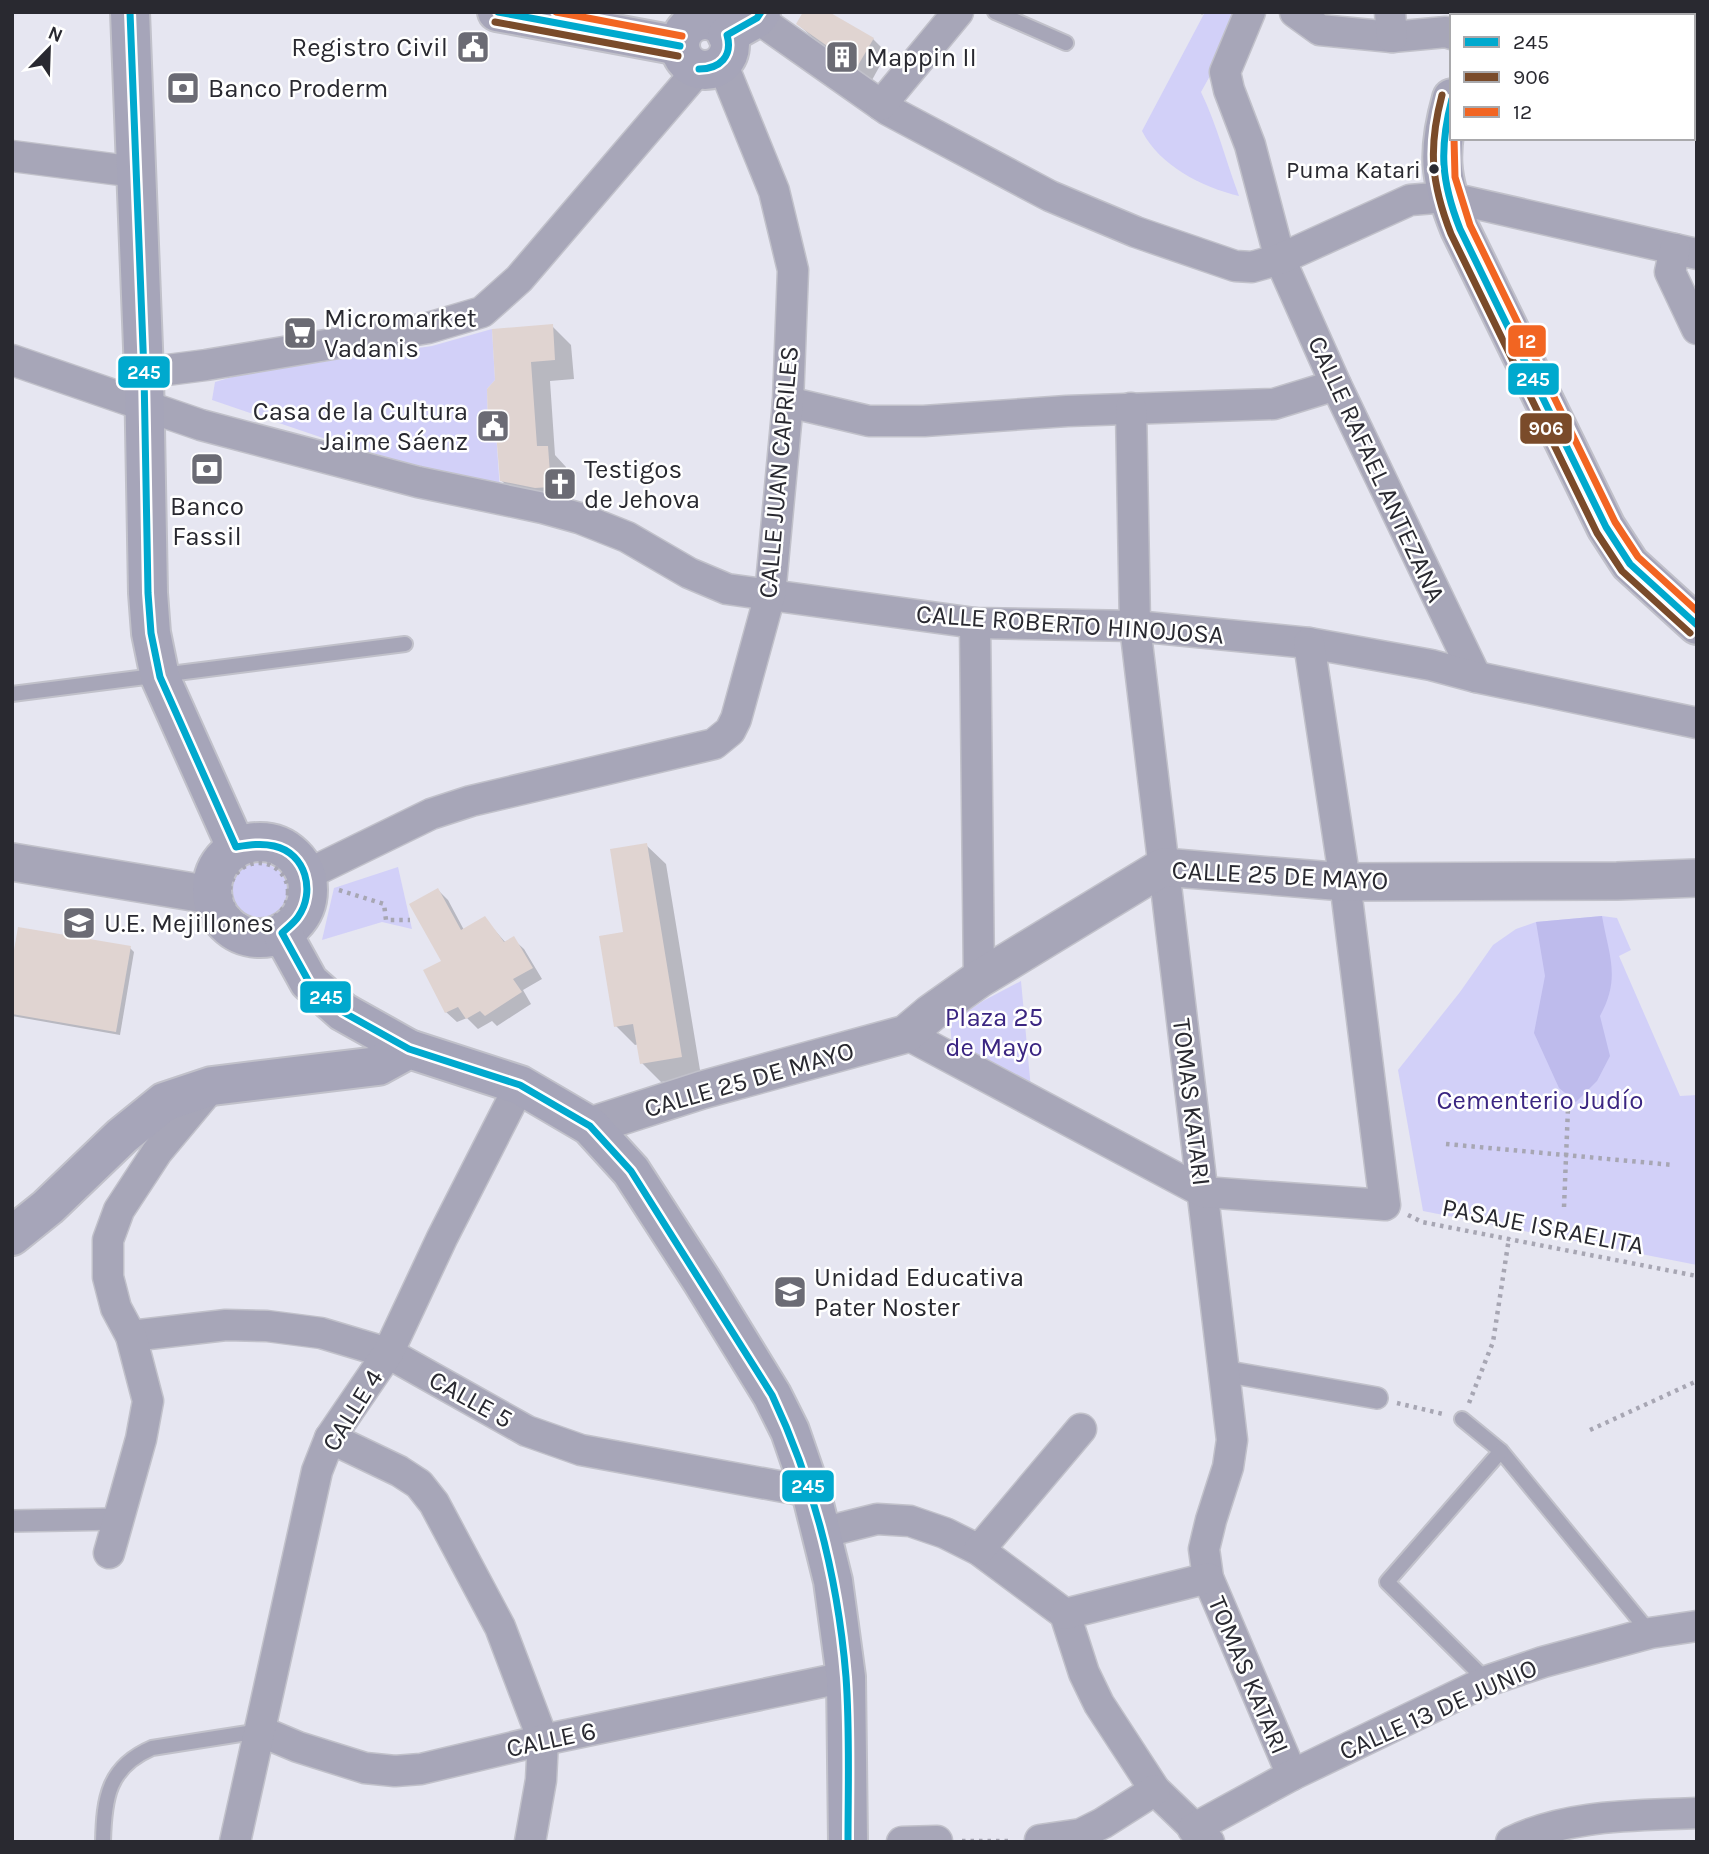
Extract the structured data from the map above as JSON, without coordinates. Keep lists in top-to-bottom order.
{
  "streets": {
    "street": [
      "CALLE RAFAEL ANTEZANA",
      "CALLE JUAN CAPRILES",
      "CALLE ROBERTO HINOJOSA",
      "CALLE 25 DE MAYO",
      "TOMAS KATARI",
      "CALLE 5",
      "CALLE 4",
      "CALLE 13 DE JUNIO",
      "CALLE 6"
    ],
    "path": ["PASAJE ISRAELITA"]
  },
  "crossings": [
    ["CALLE RAFAEL ANTEZANA", "CALLE ROBERTO HINOJOSA"],
    ["CALLE JUAN CAPRILES", "CALLE ROBERTO HINOJOSA"],
    ["CALLE ROBERTO HINOJOSA", "TOMAS KATARI"],
    ["CALLE 25 DE MAYO", "TOMAS KATARI"],
    ["TOMAS KATARI", "CALLE 13 DE JUNIO"],
    ["CALLE 5", "CALLE 4"],
    ["CALLE 4", "CALLE 6"]
  ],
  "parks": ["Plaza 25 de Mayo", "Cementerio Judío"],
  "places": {
    "public building": ["Registro Civil", "Casa de la Cultura Jaime Sáenz"],
    "building": ["Mappin II"],
    "bank": ["Banco Proderm", "Banco Fassil"],
    "other": ["Puma Katari"],
    "supermarket": ["Micromarket Vadanis"],
    "church": ["Testigos de Jehova"],
    "school or university": ["U.E. Mejillones", "Unidad Educativa Pater Noster"]
  },
  "lines": ["transit line 245", "transit line 12", "transit line 906"],
  "legend": ["245", "906", "12"],
  "north": "top right"
}
